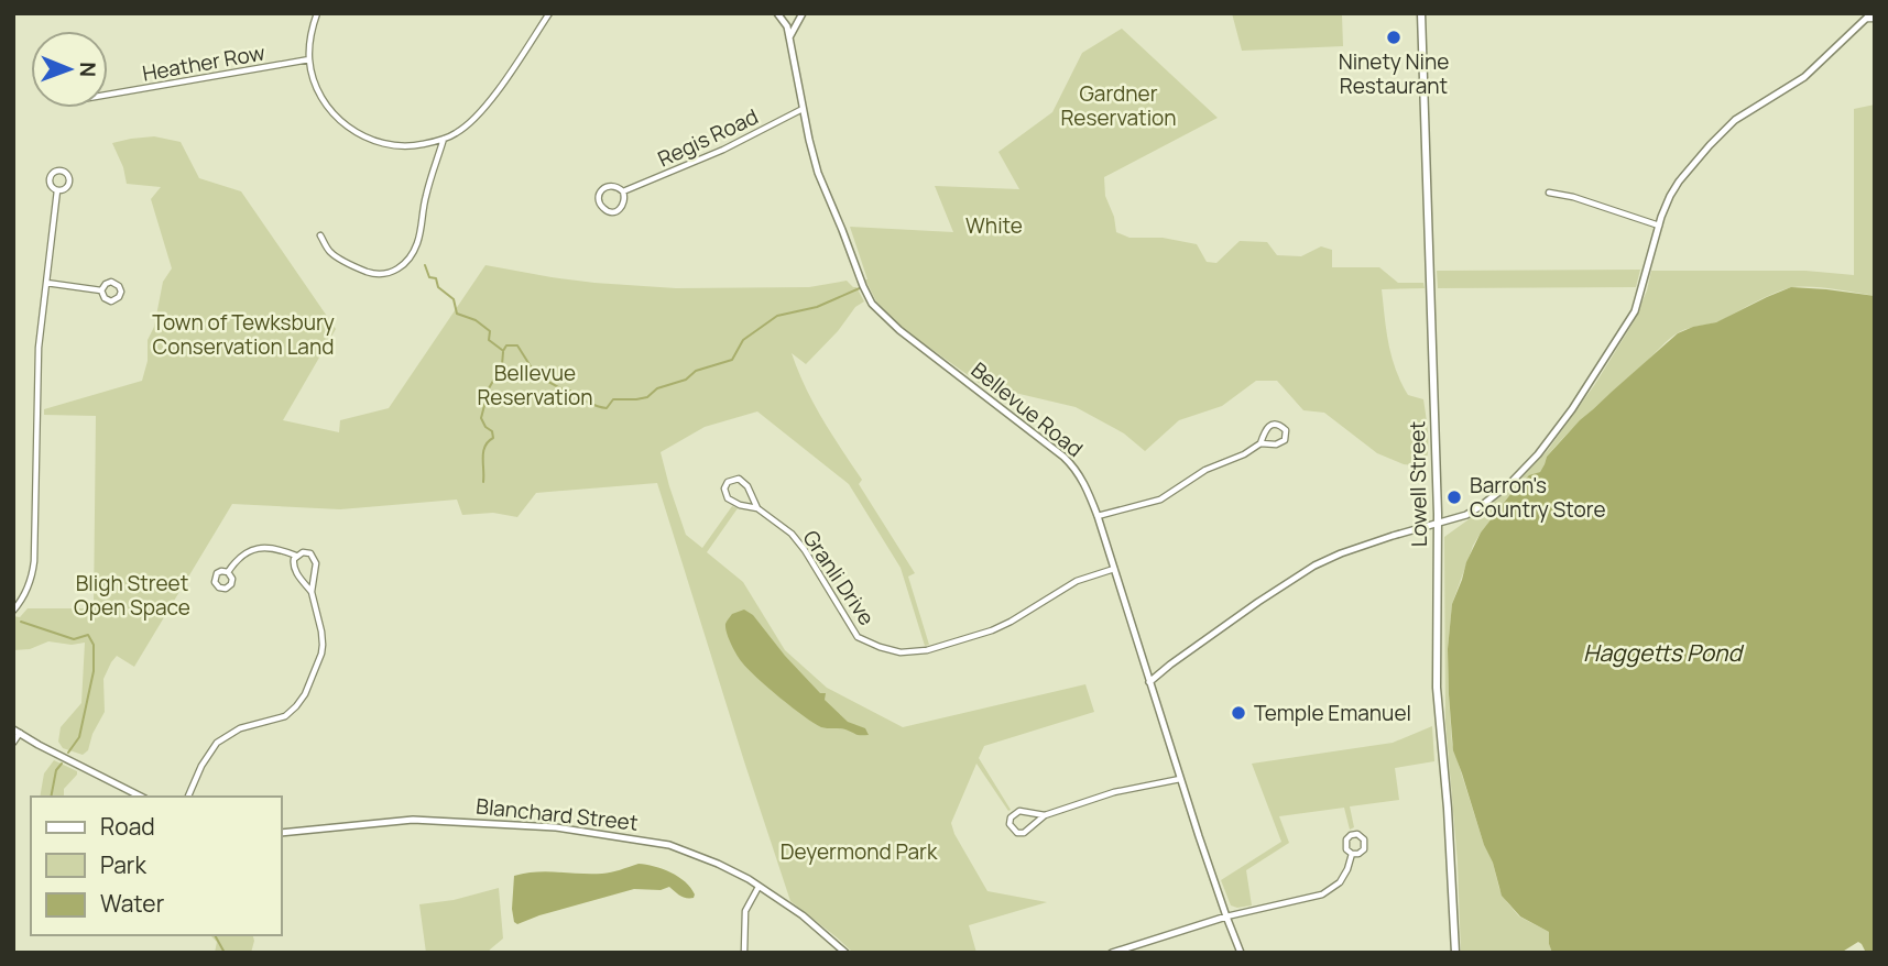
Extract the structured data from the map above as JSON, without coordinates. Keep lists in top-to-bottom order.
{
  "streets": {
    "main road": ["Lowell Street"],
    "street": [
      "Heather Row",
      "Regis Road",
      "Bellevue Road",
      "Granli Drive",
      "Blanchard Street"
    ]
  },
  "crossings": [
    ["Regis Road", "Bellevue Road"],
    ["Bellevue Road", "Granli Drive"]
  ],
  "water": ["Haggetts Pond"],
  "parks": [
    "Gardner Reservation",
    "White",
    "Town of Tewksbury Conservation Land",
    "Bellevue Reservation",
    "Bligh Street Open Space",
    "Deyermond Park"
  ],
  "places": ["Ninety Nine Restaurant", "Barron's Country Store", "Temple Emanuel"],
  "legend": ["Road", "Park", "Water"],
  "north": "right"
}
